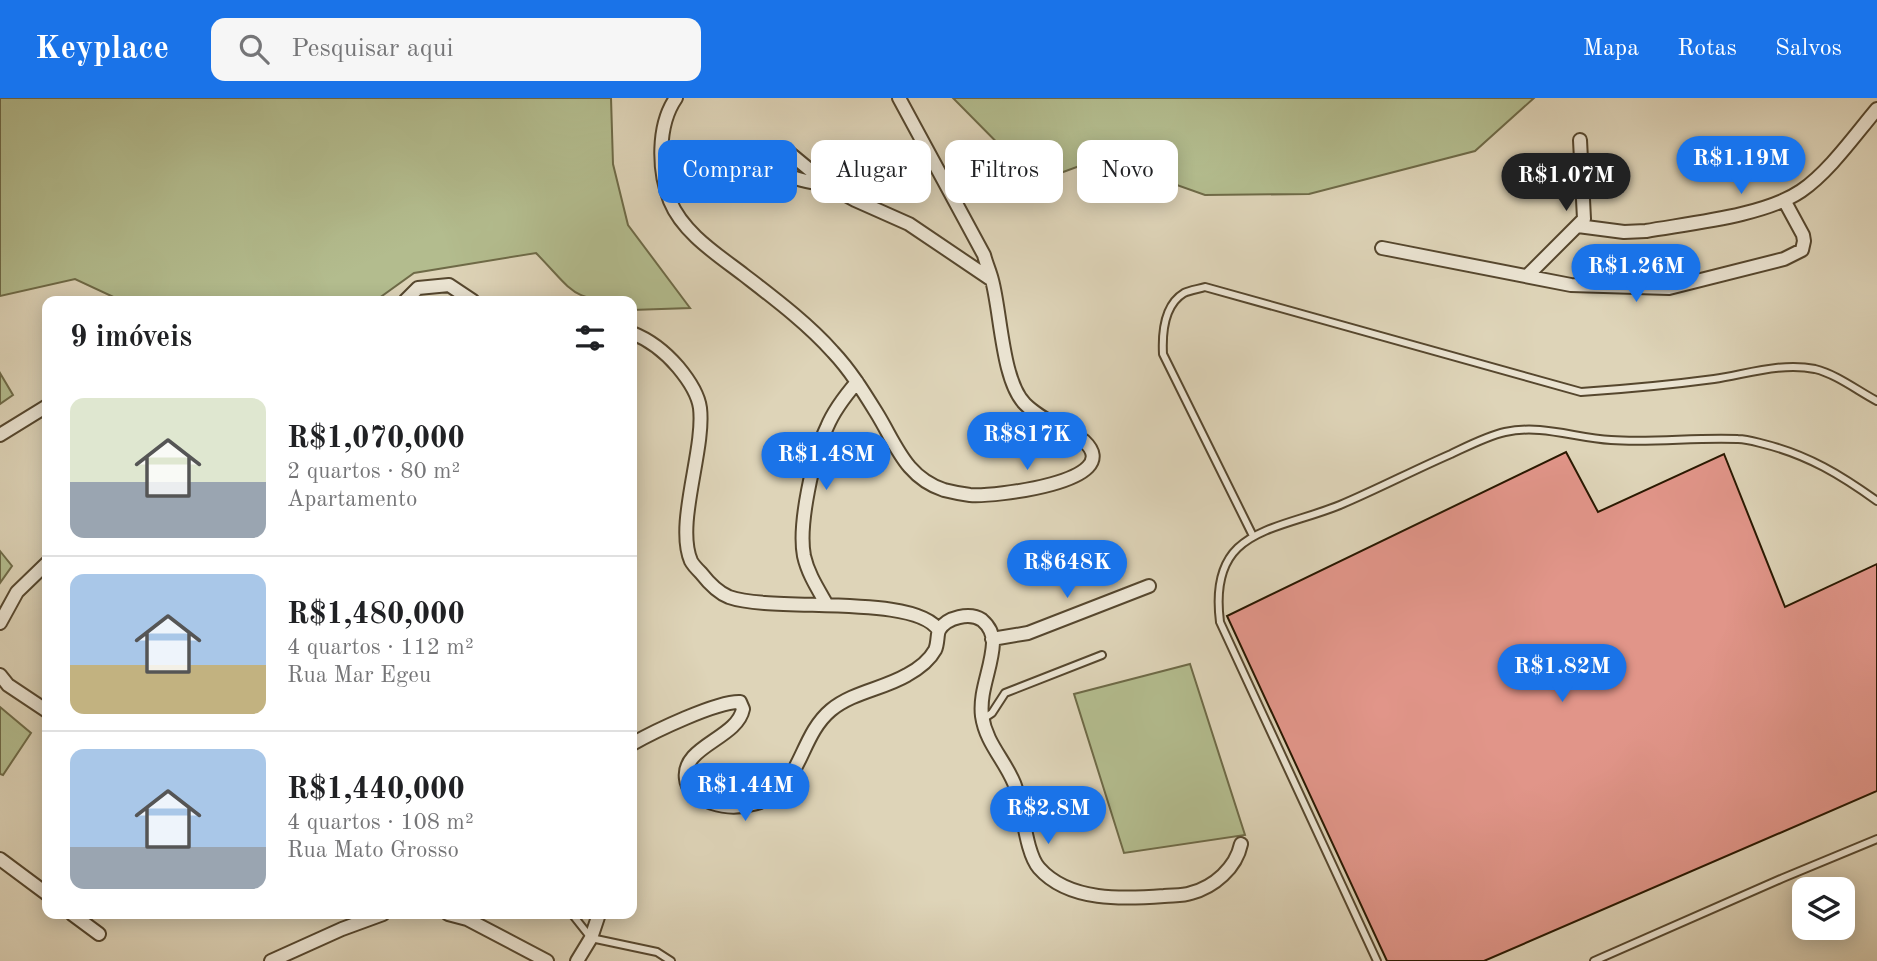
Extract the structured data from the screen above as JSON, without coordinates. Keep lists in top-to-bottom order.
{
  "page": {
    "header": "Keyplace",
    "search": "Pesquisar aqui",
    "nav": ["Mapa", "Rotas", "Salvos"],
    "price": [
      "R$1.19M",
      "R$1.07M",
      "R$1.26M",
      "R$817K",
      "R$1.48M",
      "R$648K",
      "R$1.82M",
      "R$1.44M",
      "R$2.8M"
    ],
    "chip": [
      "Comprar",
      "Alugar",
      "Filtros",
      "Novo"
    ],
    "heading": "9 imóveis",
    "list": [
      {
        "name": "R$1,070,000",
        "note": "2 quartos · 80 m² · Apartamento"
      },
      {
        "name": "R$1,480,000",
        "note": "4 quartos · 112 m² · Rua Mar Egeu"
      },
      {
        "name": "R$1,440,000",
        "note": "4 quartos · 108 m² · Rua Mato Grosso"
      }
    ]
  }
}
